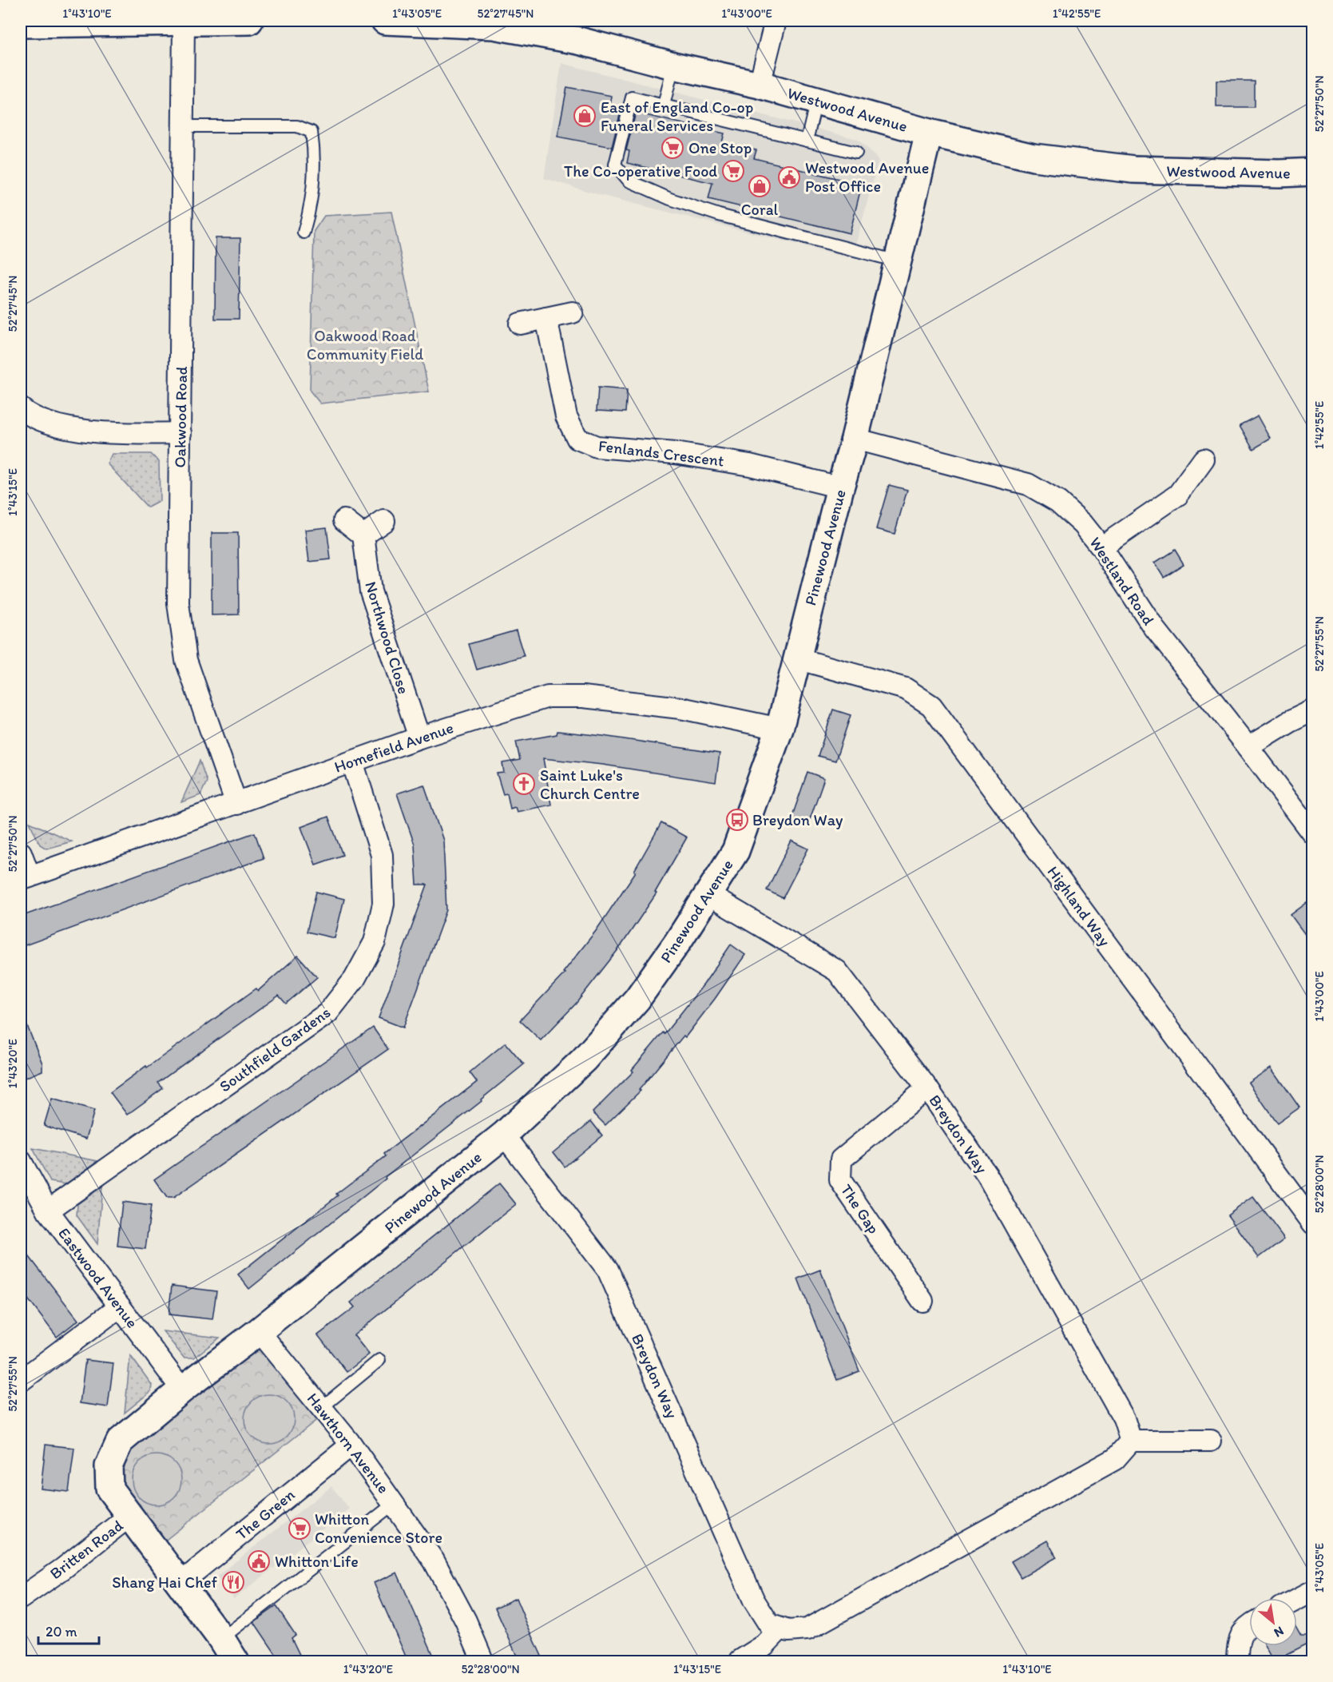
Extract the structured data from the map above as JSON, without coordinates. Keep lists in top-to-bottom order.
{
  "streets": {
    "street": [
      "Westwood Avenue",
      "Oakwood Road",
      "Fenlands Crescent",
      "Pinewood Avenue",
      "Westland Road",
      "Northwood Close",
      "Homefield Avenue",
      "Highland Way",
      "Southfield Gardens",
      "Breydon Way",
      "The Gap",
      "Eastwood Avenue",
      "Hawthorn Avenue",
      "The Green",
      "Britten Road"
    ]
  },
  "crossings": [
    ["Westwood Avenue", "Pinewood Avenue"],
    ["Oakwood Road", "Homefield Avenue"],
    ["Fenlands Crescent", "Pinewood Avenue"],
    ["Pinewood Avenue", "Westland Road"],
    ["Pinewood Avenue", "Homefield Avenue"],
    ["Pinewood Avenue", "Highland Way"],
    ["Pinewood Avenue", "Breydon Way"],
    ["Pinewood Avenue", "Eastwood Avenue"],
    ["Pinewood Avenue", "Hawthorn Avenue"],
    ["Pinewood Avenue", "Britten Road"],
    ["Northwood Close", "Homefield Avenue"],
    ["Homefield Avenue", "Southfield Gardens"],
    ["Southfield Gardens", "Eastwood Avenue"],
    ["Breydon Way", "The Gap"],
    ["Hawthorn Avenue", "The Green"]
  ],
  "parks": ["Oakwood Road Community Field"],
  "places": {
    "shop": ["East of England Co-op Funeral Services", "Coral"],
    "supermarket": ["One Stop", "The Co-operative Food", "Whitton Convenience Store"],
    "public building": ["Westwood Avenue Post Office", "Whitton Life"],
    "church": ["Saint Luke's Church Centre"],
    "bus stop": ["Breydon Way"],
    "restaurant": ["Shang Hai Chef"]
  },
  "scale_bar": "20 m",
  "north": "bottom right",
  "coordinates": [
    "1°43'10\"E",
    "1°43'05\"E",
    "52°27'45\"N",
    "1°43'00\"E",
    "1°42'55\"E",
    "52°27'50\"N",
    "1°43'15\"E",
    "52°27'55\"N",
    "1°43'20\"E",
    "52°28'00\"N"
  ]
}
